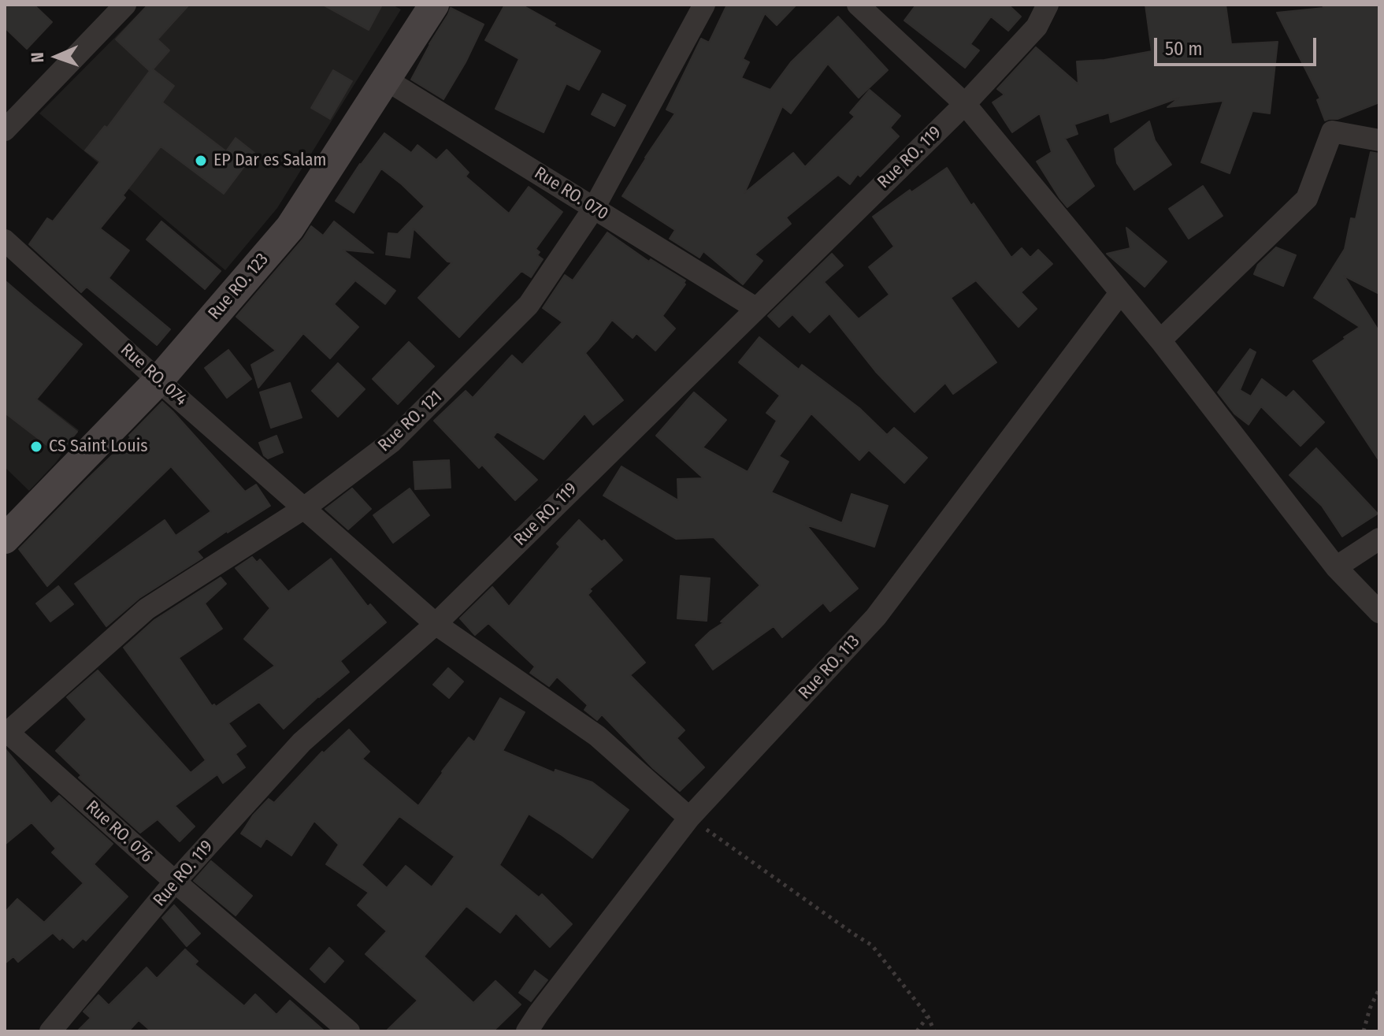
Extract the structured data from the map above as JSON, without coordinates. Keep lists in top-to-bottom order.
{
  "streets": {
    "street": [
      "Rue RO. 119",
      "Rue RO. 070",
      "Rue RO. 123",
      "Rue RO. 074",
      "Rue RO. 121",
      "Rue RO. 113",
      "Rue RO. 076"
    ]
  },
  "crossings": [
    ["Rue RO. 119", "Rue RO. 070"],
    ["Rue RO. 119", "Rue RO. 074"],
    ["Rue RO. 119", "Rue RO. 076"],
    ["Rue RO. 070", "Rue RO. 123"],
    ["Rue RO. 070", "Rue RO. 121"],
    ["Rue RO. 123", "Rue RO. 074"],
    ["Rue RO. 074", "Rue RO. 121"],
    ["Rue RO. 074", "Rue RO. 113"],
    ["Rue RO. 121", "Rue RO. 076"]
  ],
  "places": ["EP Dar es Salam", "CS Saint Louis"],
  "scale_bar": "50 m",
  "north": "left"
}
